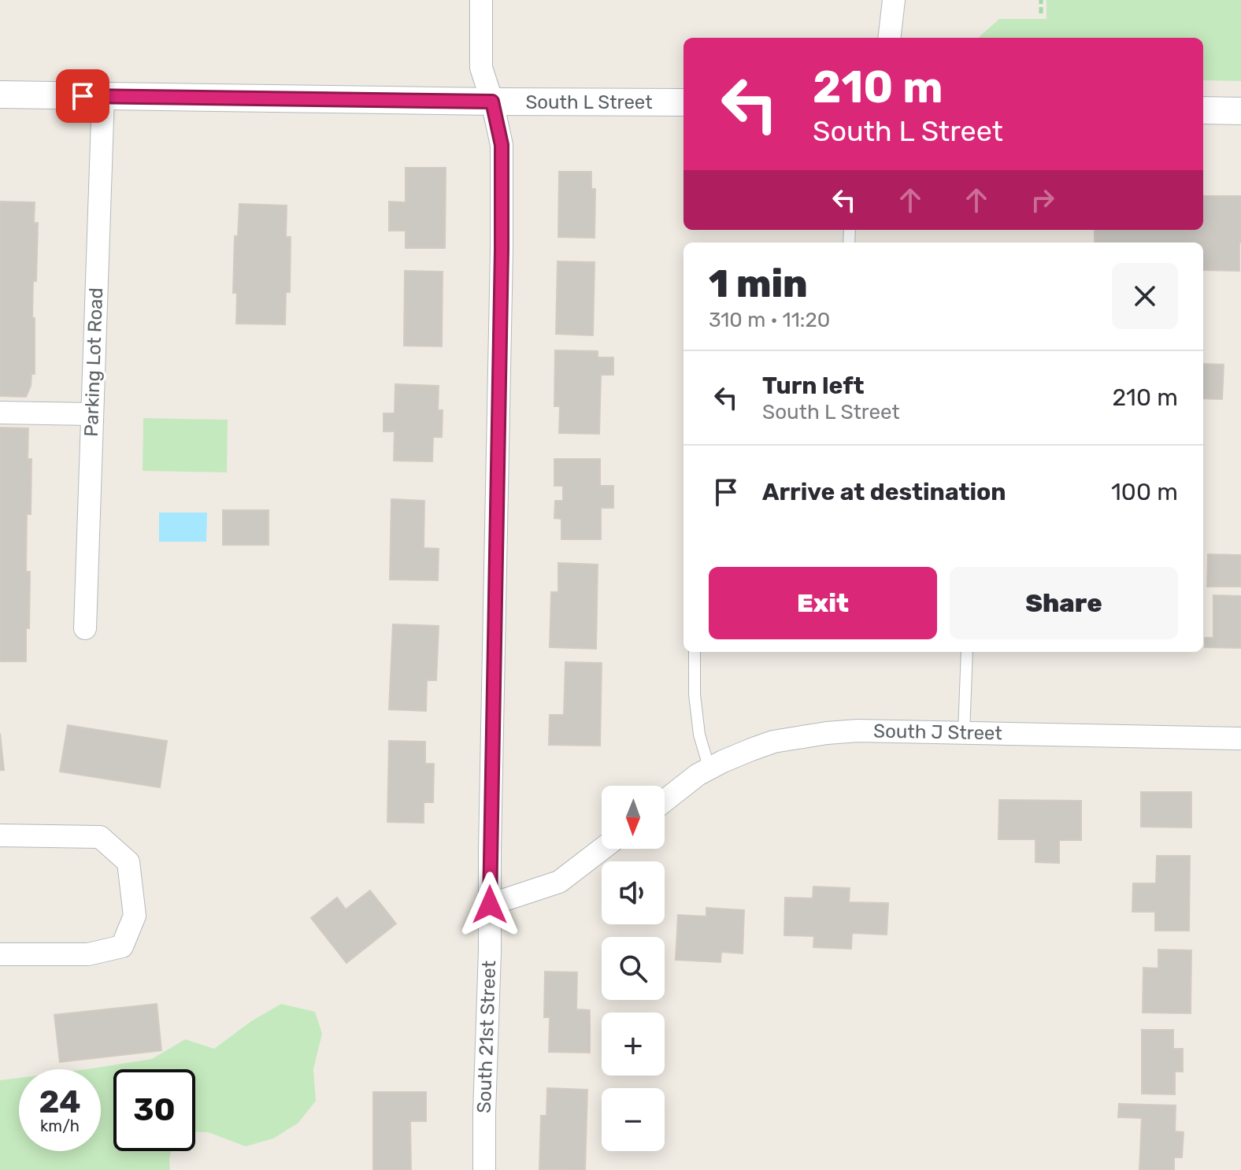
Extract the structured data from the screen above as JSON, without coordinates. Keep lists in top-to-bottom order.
{
  "streets": {
    "street": [
      "South L Street",
      "Parking Lot Road",
      "South J Street",
      "South 21st Street"
    ]
  },
  "crossings": [
    ["South L Street", "Parking Lot Road"],
    ["South L Street", "South 21st Street"]
  ],
  "north": "bottom",
  "page": {
    "turn": ["210 m", "South L Street"],
    "heading": ["1 min", "310 m · 11:20"],
    "list": [
      {
        "name": "Turn left",
        "note": "South L Street",
        "value": "210 m"
      },
      {
        "name": "Arrive at destination",
        "value": "100 m"
      }
    ],
    "buttons": ["Exit", "Share"],
    "map_buttons": ["+", "−"],
    "speed": "24 km/h",
    "limit": "30"
  }
}
